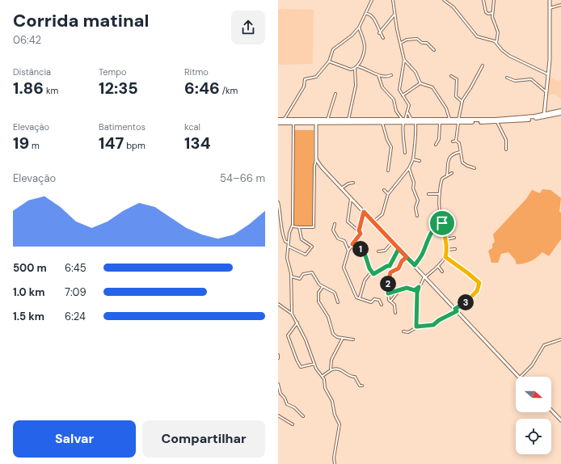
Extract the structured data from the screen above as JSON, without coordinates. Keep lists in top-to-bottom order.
{
  "north": "right",
  "page": {
    "heading": ["Corrida matinal", "06:42"],
    "stats": [
      ["Distância", "1.86 km"],
      ["Tempo", "12:35"],
      ["Ritmo", "6:46 /km"],
      ["Elevação", "19 m"],
      ["Batimentos", "147 bpm"],
      ["kcal", "134"]
    ],
    "chart": ["Elevação", "54–66 m"],
    "pins": ["1", "2", "3"],
    "list": [
      {
        "name": "500 m",
        "note": "6:45"
      },
      {
        "name": "1.0 km",
        "note": "7:09"
      },
      {
        "name": "1.5 km",
        "note": "6:24"
      }
    ],
    "buttons": ["Salvar", "Compartilhar"]
  }
}
